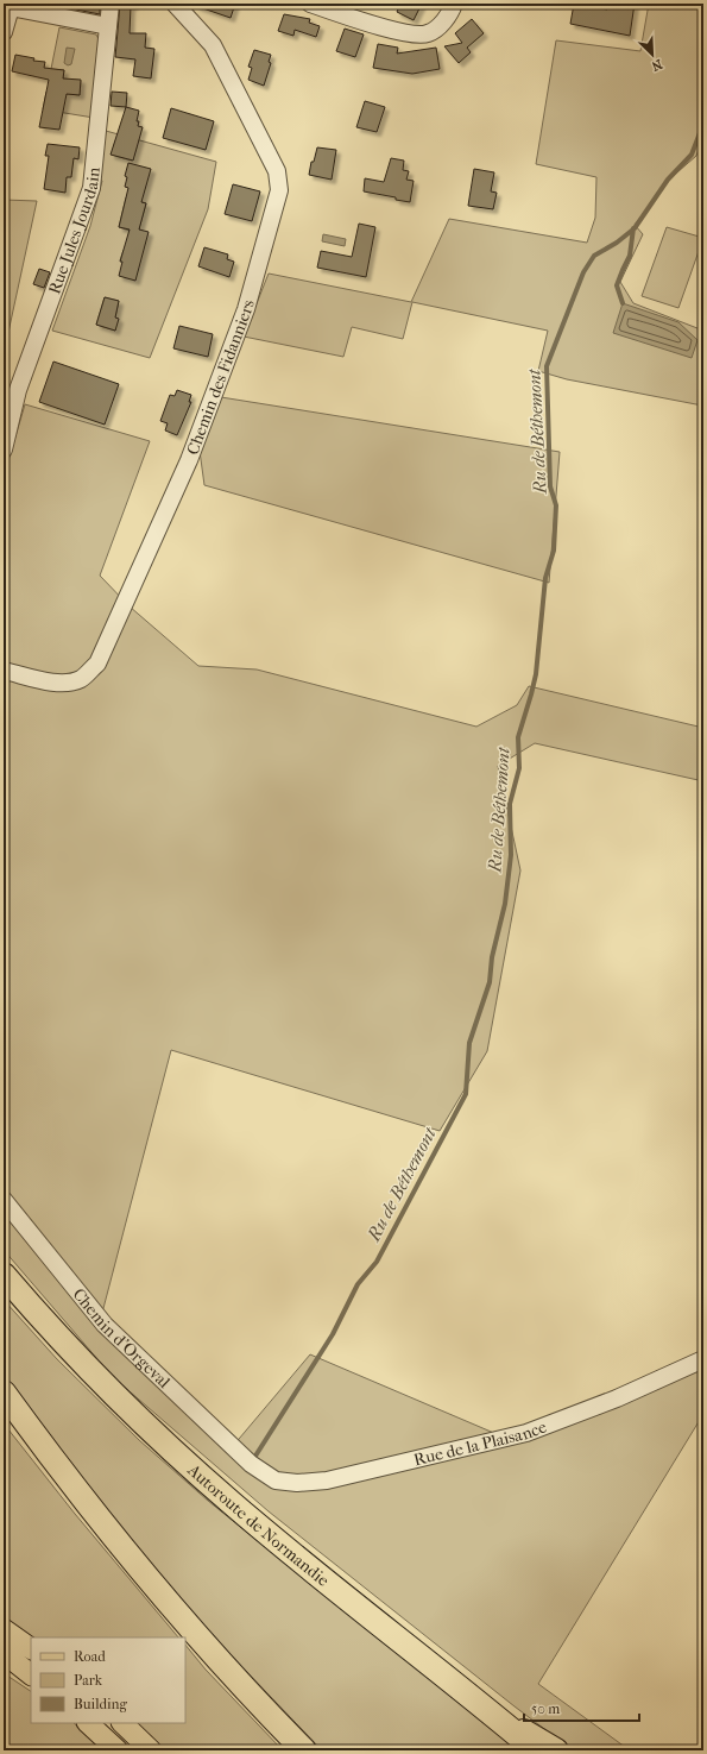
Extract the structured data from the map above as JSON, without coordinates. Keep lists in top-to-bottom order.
{
  "streets": {
    "highway": ["Autoroute de Normandie"],
    "street": [
      "Rue Jules Jourdain",
      "Chemin des Fidanniers",
      "Chemin d'Orgeval",
      "Rue de la Plaisance"
    ]
  },
  "crossings": [
    ["Chemin d'Orgeval", "Rue de la Plaisance"]
  ],
  "water": ["Ru de Béthemont"],
  "legend": ["Road", "Park", "Building"],
  "scale_bar": "50 m",
  "north": "bottom right"
}
